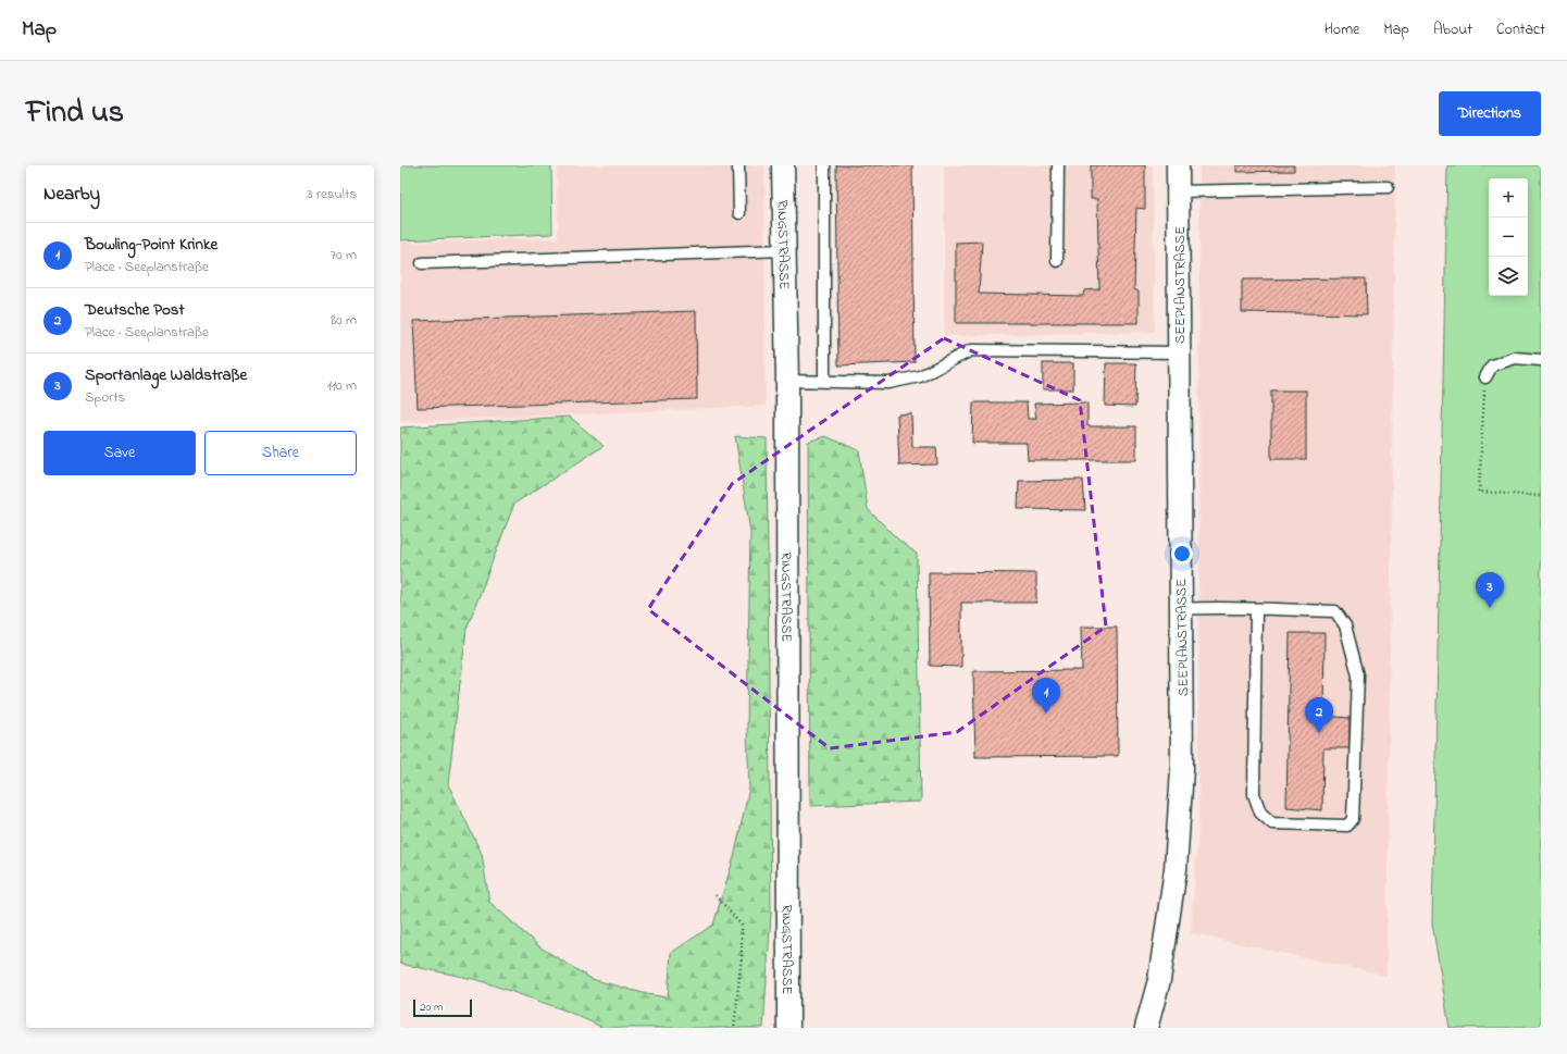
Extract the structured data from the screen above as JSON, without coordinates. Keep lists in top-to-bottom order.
{
  "streets": {
    "street": ["RINGSTRASSE", "SEEPLANSTRASSE"]
  },
  "scale_bar": "20 m",
  "page": {
    "header": "Map",
    "nav": [
      "Home",
      "Map",
      "About",
      "Contact"
    ],
    "title": "Find us",
    "buttons": [
      "Directions",
      ["Save", "Share"]
    ],
    "heading": ["Nearby", "3 results"],
    "map_buttons": ["+", "−"],
    "list": [
      {
        "mark": "1",
        "name": "Bowling-Point Krinke",
        "note": "Place · Seeplanstraße",
        "value": "70 m"
      },
      {
        "mark": "2",
        "name": "Deutsche Post",
        "note": "Place · Seeplanstraße",
        "value": "80 m"
      },
      {
        "mark": "3",
        "name": "Sportanlage Waldstraße",
        "note": "Sports",
        "value": "110 m"
      }
    ],
    "pins": ["3", "1", "2"],
    "scale": "20 m"
  }
}
